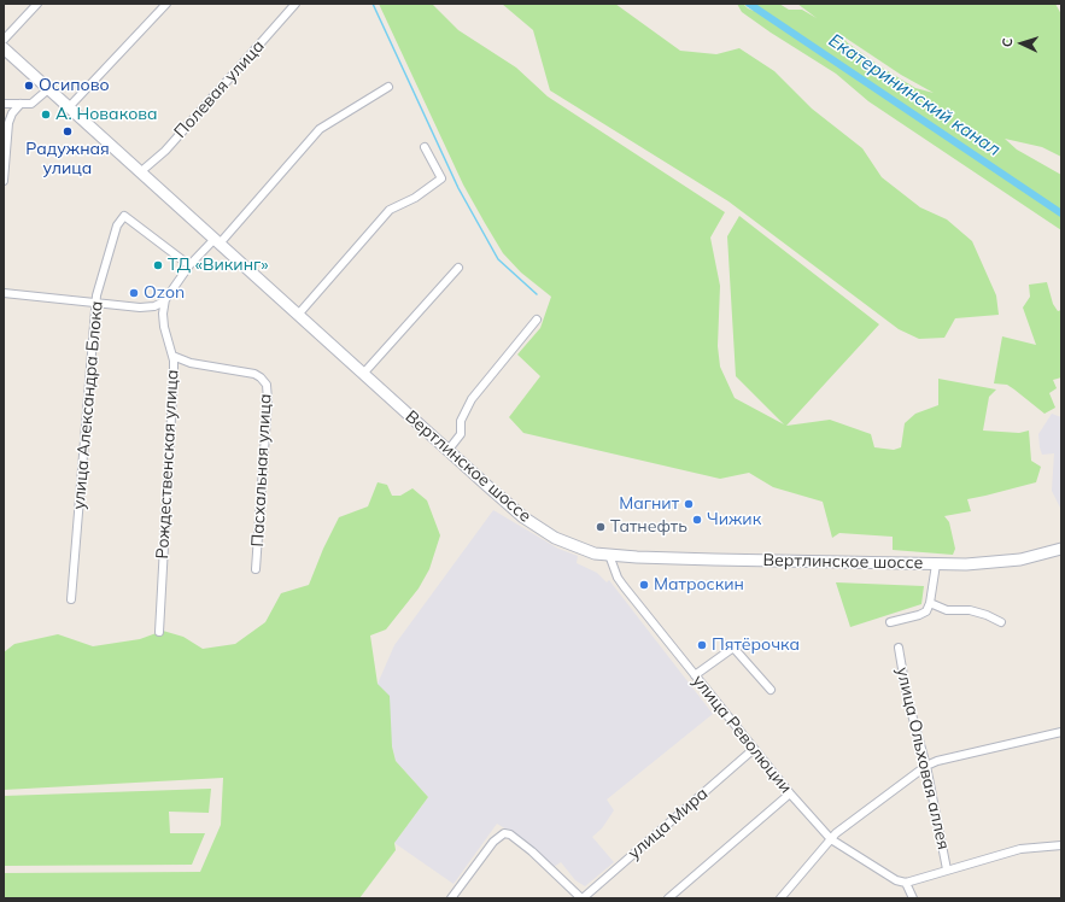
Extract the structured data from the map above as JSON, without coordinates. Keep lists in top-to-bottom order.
{
  "streets": {
    "main road": ["Вертлинское шоссе"],
    "street": [
      "Полевая улица",
      "улица Александра Блока",
      "Рождественская улица",
      "Пасхальная улица",
      "улица Революции",
      "улица Ольховая аллея",
      "улица Мира"
    ]
  },
  "crossings": [
    ["Полевая улица", "Вертлинское шоссе"],
    ["Рождественская улица", "Пасхальная улица"],
    ["Вертлинское шоссе", "улица Революции"],
    ["улица Революции", "улица Мира"]
  ],
  "water": ["Екатерининский канал"],
  "places": [
    "Осипово",
    "А. Новакова",
    "Радужная улица",
    "ТД «Викинг»",
    "Ozon",
    "Магнит",
    "Чижик",
    "Татнефть",
    "Матроскин",
    "Пятёрочка"
  ],
  "north": "left"
}
